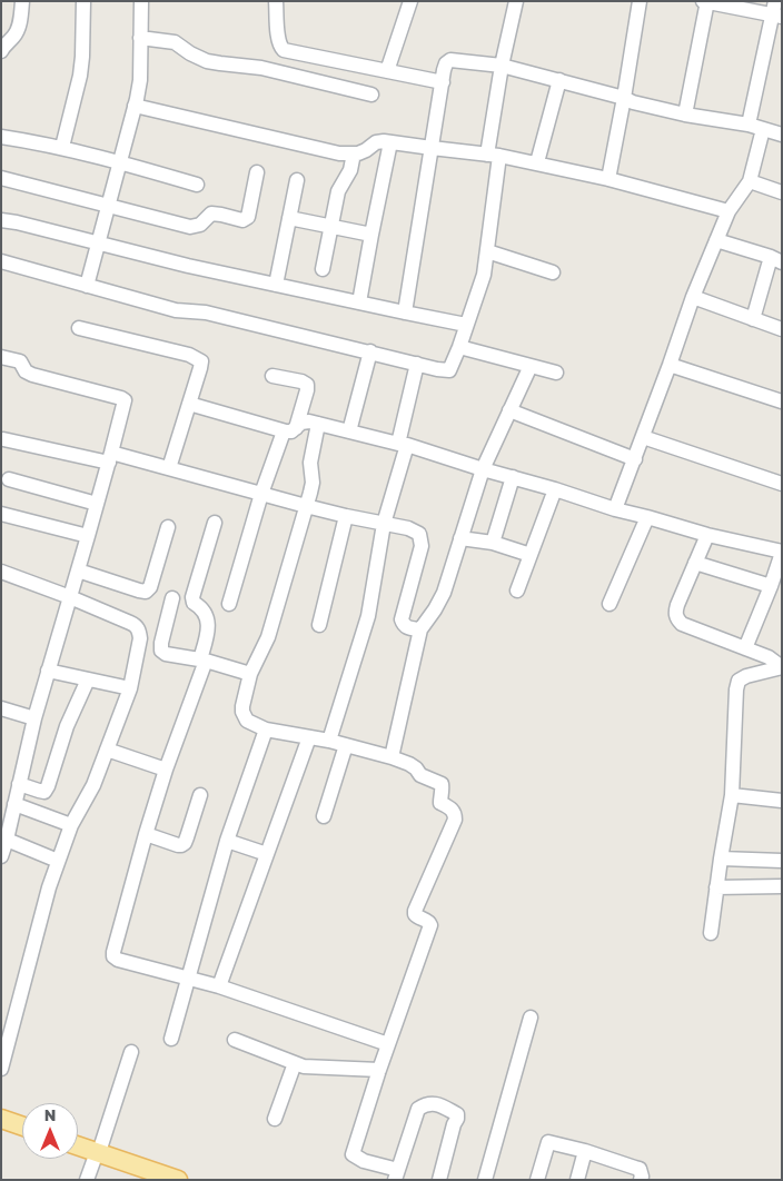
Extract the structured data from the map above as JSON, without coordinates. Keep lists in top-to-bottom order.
{
  "north": "top"
}
